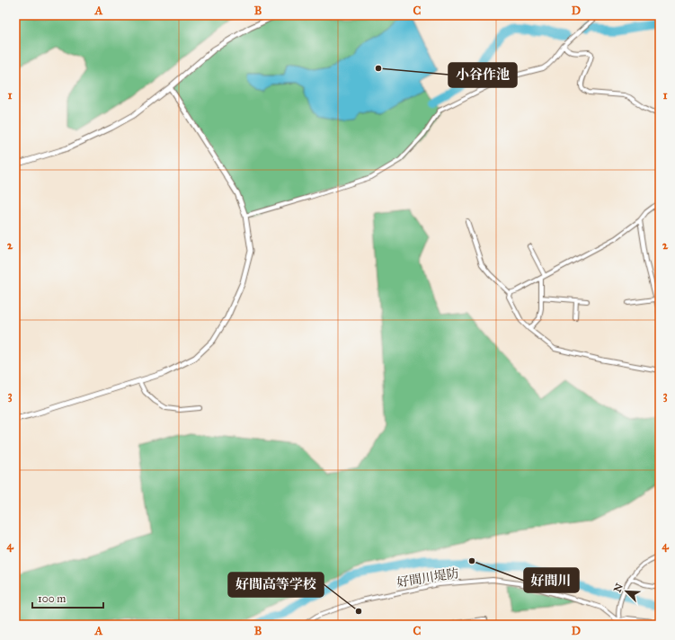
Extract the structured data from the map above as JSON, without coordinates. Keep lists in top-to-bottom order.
{
  "streets": {
    "street": ["好間川堤防"]
  },
  "places": ["小谷作池", "好間川", "好間高等学校"],
  "scale_bar": "100 m",
  "north": "top left",
  "grid": {
    "columns": [
      "A",
      "B",
      "C",
      "D"
    ],
    "rows": [
      "1",
      "2",
      "3",
      "4"
    ]
  }
}
